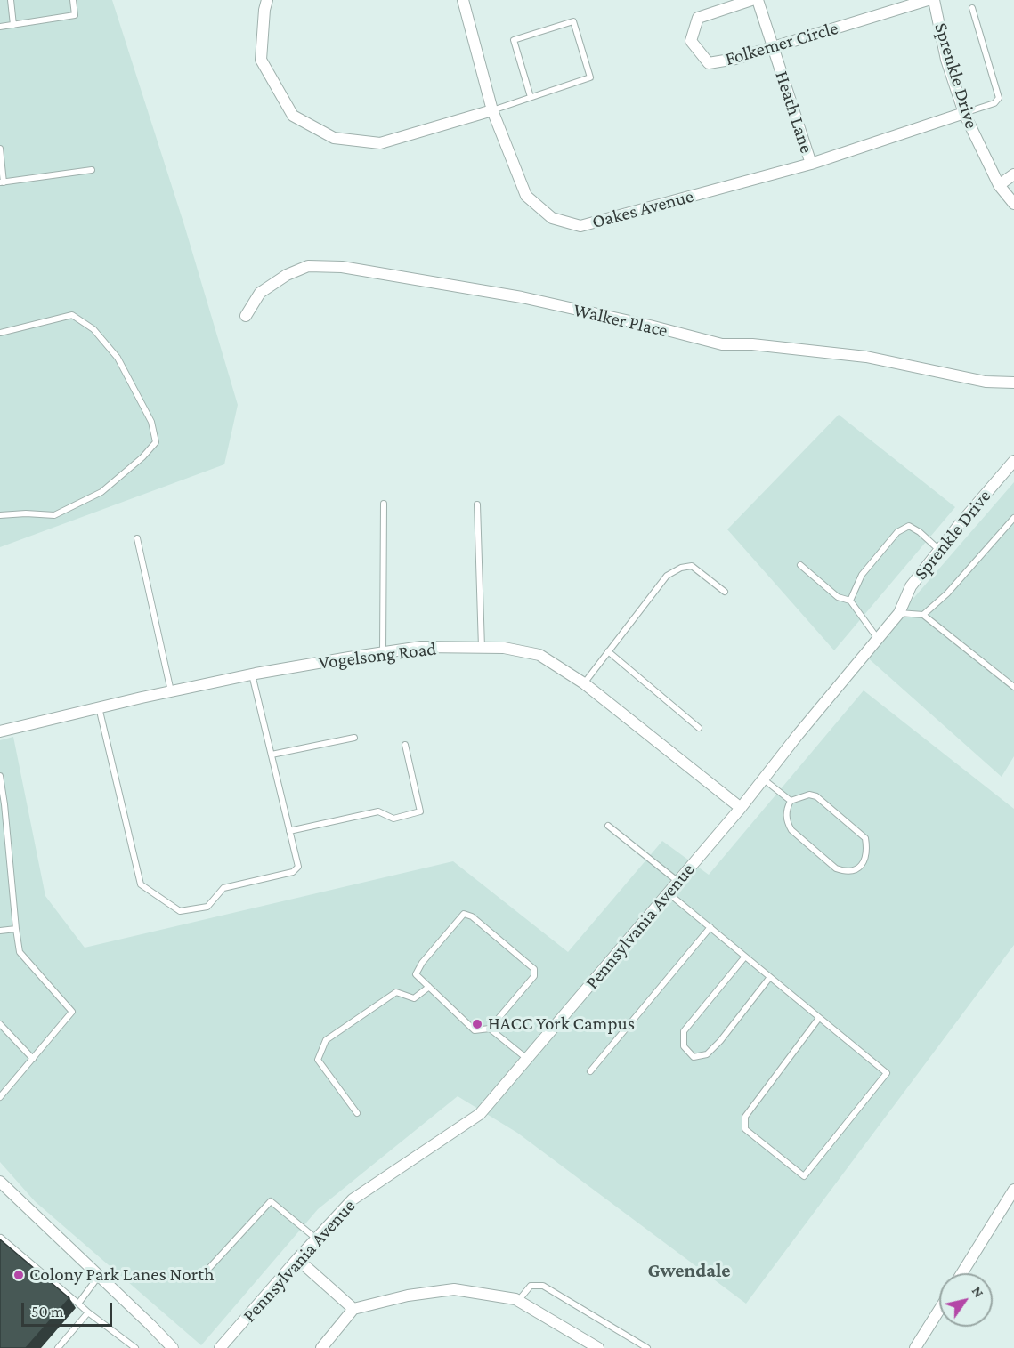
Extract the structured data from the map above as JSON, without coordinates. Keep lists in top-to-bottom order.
{
  "streets": {
    "street": [
      "Folkemer Circle",
      "Sprenkle Drive",
      "Heath Lane",
      "Oakes Avenue",
      "Walker Place",
      "Vogelsong Road",
      "Pennsylvania Avenue"
    ]
  },
  "crossings": [
    ["Folkemer Circle", "Heath Lane"],
    ["Sprenkle Drive", "Oakes Avenue"],
    ["Sprenkle Drive", "Pennsylvania Avenue"],
    ["Heath Lane", "Oakes Avenue"],
    ["Vogelsong Road", "Pennsylvania Avenue"]
  ],
  "districts": ["Gwendale"],
  "places": ["HACC York Campus", "Colony Park Lanes North"],
  "scale_bar": "50 m",
  "north": "top right"
}
